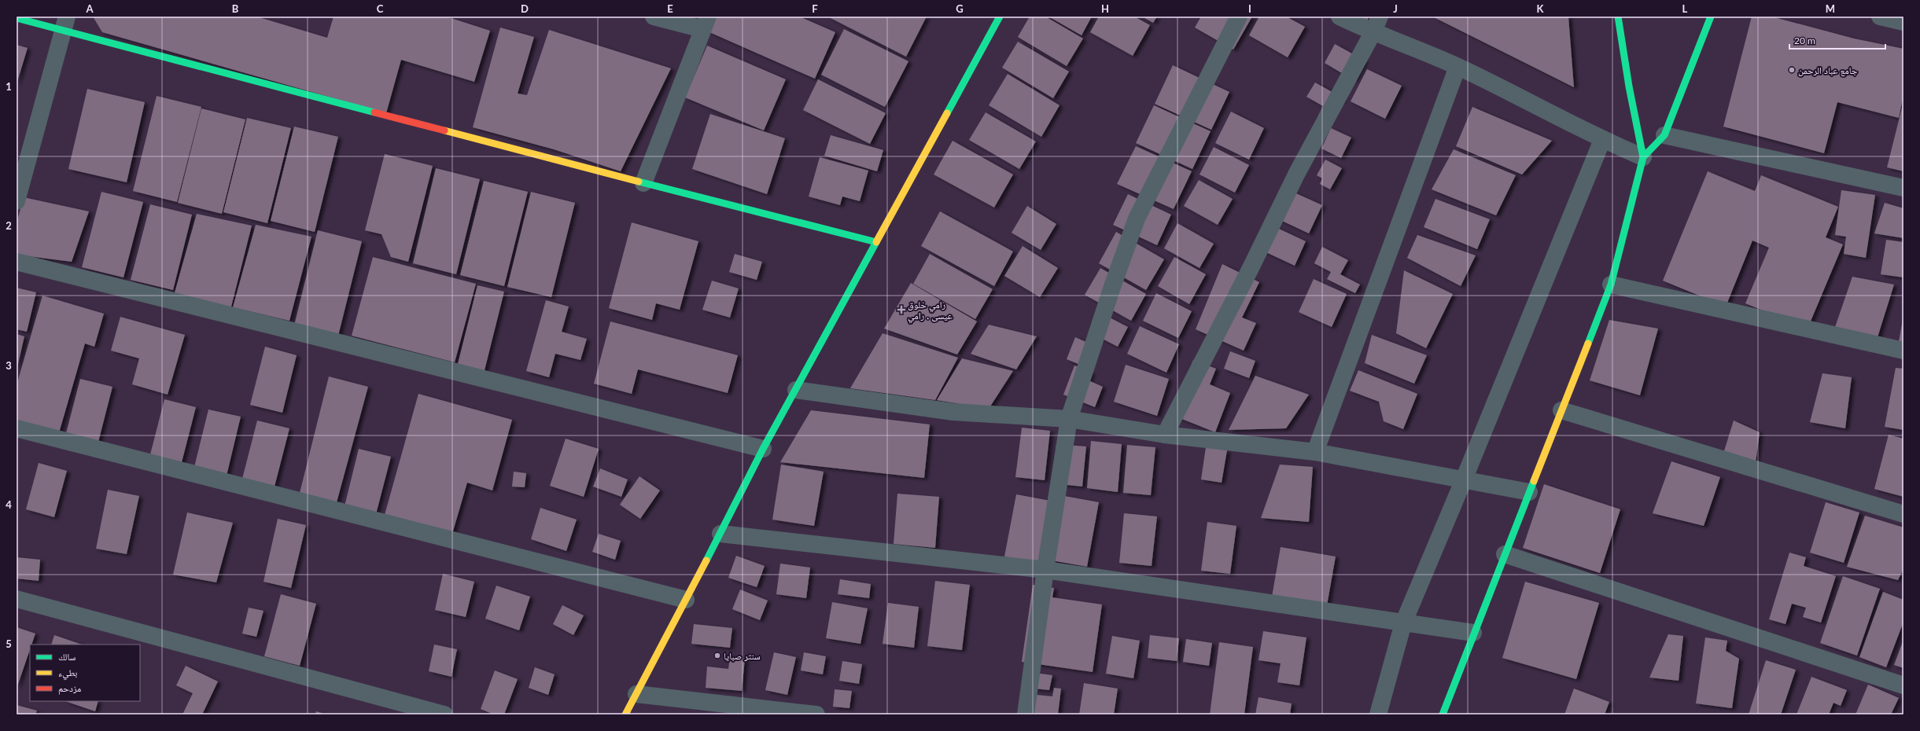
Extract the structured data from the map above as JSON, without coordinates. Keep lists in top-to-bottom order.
{
  "places": {
    "other": ["جامع عباد الرحمن", "سنتر صبايا"],
    "health": ["رامي خلوق عيسى . رامي"]
  },
  "legend": ["سالك", "بطيء", "مزدحم"],
  "scale_bar": "20 m",
  "grid": {
    "columns": [
      "A",
      "B",
      "C",
      "D",
      "E",
      "F",
      "G",
      "H",
      "I",
      "J",
      "K",
      "L",
      "M"
    ],
    "rows": [
      "1",
      "2",
      "3",
      "4",
      "5"
    ]
  }
}
